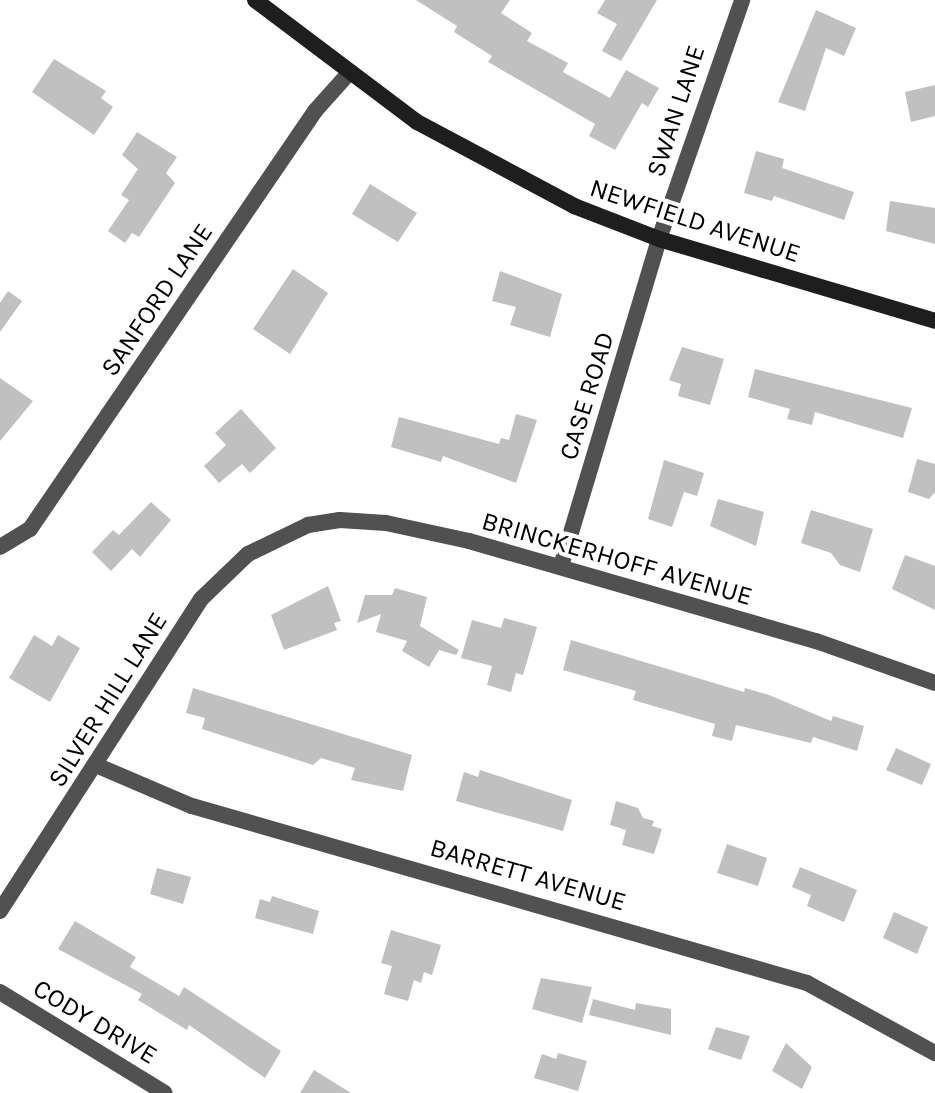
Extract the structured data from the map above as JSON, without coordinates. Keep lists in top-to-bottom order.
{
  "streets": {
    "main road": ["NEWFIELD AVENUE"],
    "street": [
      "SWAN LANE",
      "SANFORD LANE",
      "CASE ROAD",
      "BRINCKERHOFF AVENUE",
      "SILVER HILL LANE",
      "BARRETT AVENUE",
      "CODY DRIVE"
    ]
  },
  "crossings": [
    ["SWAN LANE", "NEWFIELD AVENUE"],
    ["SWAN LANE", "CASE ROAD"],
    ["NEWFIELD AVENUE", "SANFORD LANE"],
    ["NEWFIELD AVENUE", "CASE ROAD"],
    ["CASE ROAD", "BRINCKERHOFF AVENUE"],
    ["BRINCKERHOFF AVENUE", "SILVER HILL LANE"],
    ["SILVER HILL LANE", "BARRETT AVENUE"]
  ]
}
